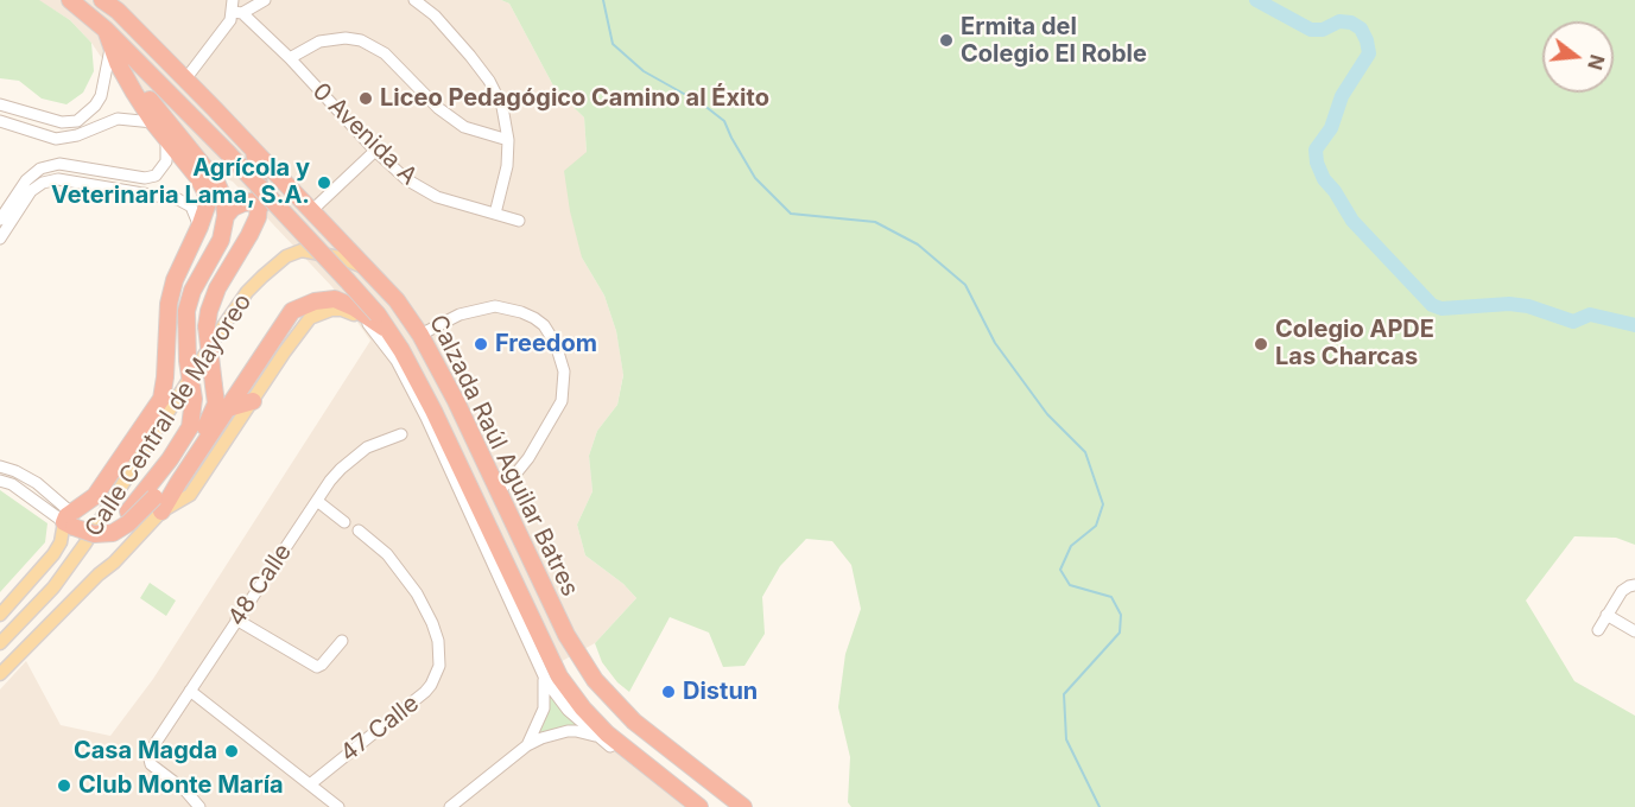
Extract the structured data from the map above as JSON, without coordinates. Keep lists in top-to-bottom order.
{
  "streets": {
    "highway": ["Calzada Raúl Aguilar Batres"],
    "main road": ["Calle Central de Mayoreo"],
    "street": ["0 Avenida A", "48 Calle", "47 Calle"]
  },
  "crossings": [
    ["Calle Central de Mayoreo", "Calzada Raúl Aguilar Batres"]
  ],
  "places": [
    "Ermita del Colegio El Roble",
    "Liceo Pedagógico Camino al Éxito",
    "Agrícola y Veterinaria Lama, S.A.",
    "Freedom",
    "Colegio APDE Las Charcas",
    "Distun",
    "Casa Magda",
    "Club Monte María"
  ],
  "north": "right"
}
